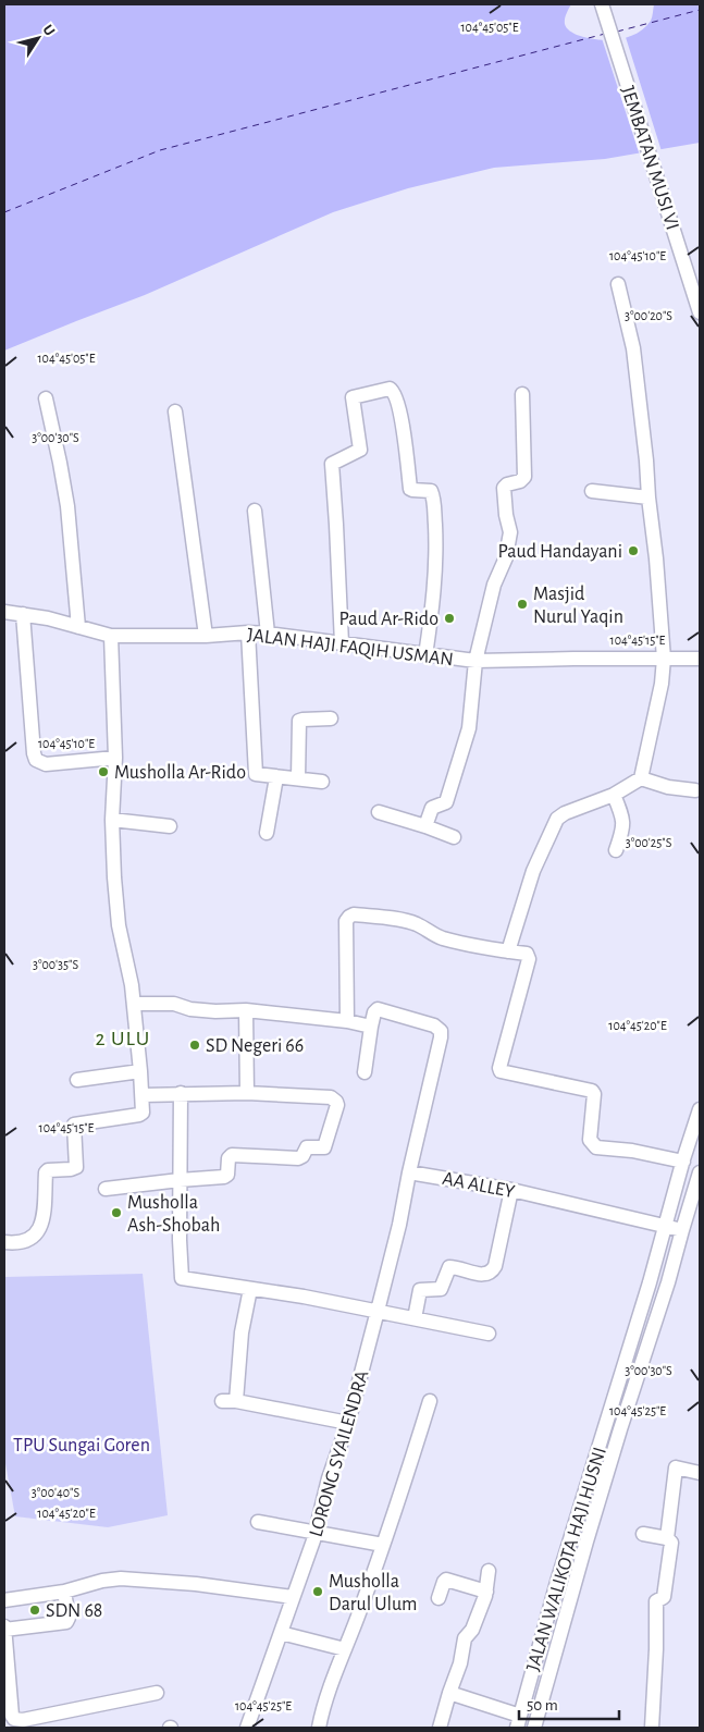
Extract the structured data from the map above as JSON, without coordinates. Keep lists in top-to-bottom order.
{
  "streets": {
    "street": [
      "JEMBATAN MUSI VI",
      "JALAN HAJI FAQIH USMAN",
      "AA ALLEY",
      "LORONG SYAILENDRA",
      "JALAN WALIKOTA HAJI HUSNI"
    ]
  },
  "crossings": [
    ["AA ALLEY", "LORONG SYAILENDRA"],
    ["AA ALLEY", "JALAN WALIKOTA HAJI HUSNI"]
  ],
  "districts": ["2 ULU"],
  "parks": ["TPU Sungai Goren"],
  "places": [
    "Paud Handayani",
    "Masjid Nurul Yaqin",
    "Paud Ar-Rido",
    "Musholla Ar-Rido",
    "SD Negeri 66",
    "Musholla Ash-Shobah",
    "Musholla Darul Ulum",
    "SDN 68"
  ],
  "scale_bar": "50 m",
  "north": "top right",
  "coordinates": [
    "104°45'05\"E",
    "104°45'10\"E",
    "3°00'20\"S",
    "3°00'30\"S",
    "104°45'15\"E",
    "3°00'25\"S",
    "3°00'35\"S",
    "104°45'20\"E",
    "104°45'25\"E",
    "3°00'40\"S"
  ]
}
